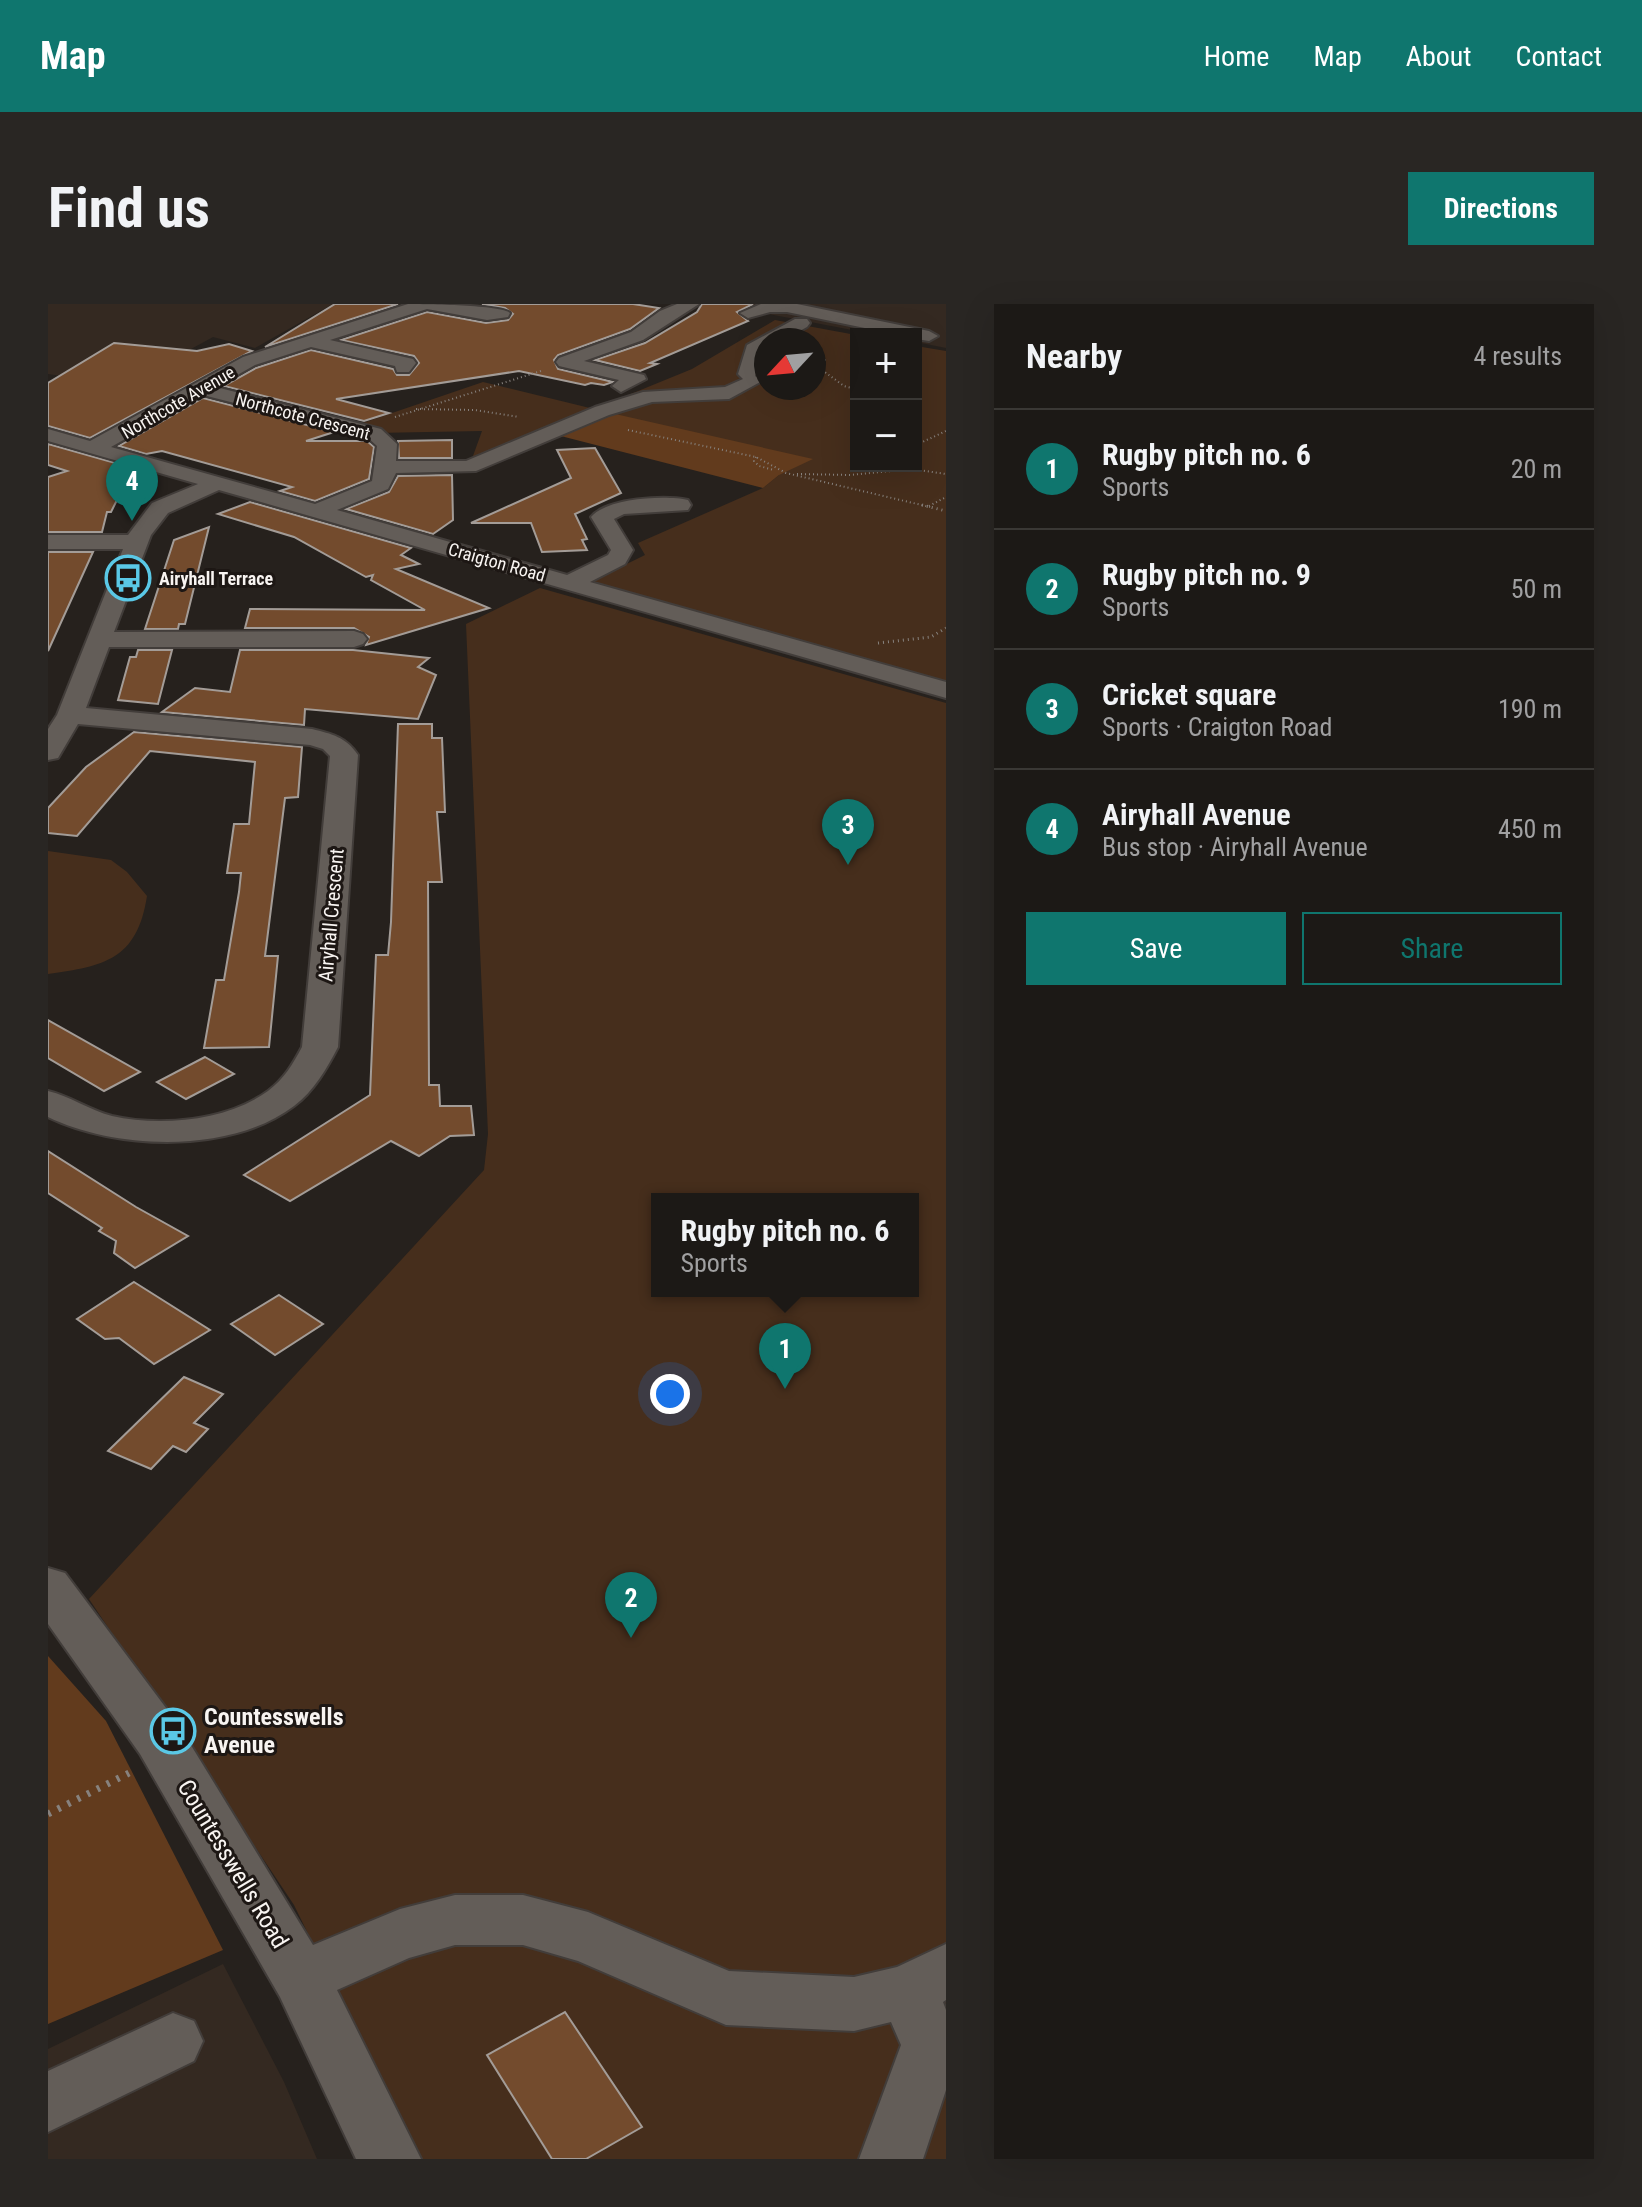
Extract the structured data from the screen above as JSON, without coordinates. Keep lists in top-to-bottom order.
{
  "streets": {
    "street": [
      "Northcote Avenue",
      "Northcote Crescent",
      "Craigton Road",
      "Airyhall Crescent",
      "Countesswells Road"
    ]
  },
  "crossings": [
    ["Northcote Avenue", "Northcote Crescent"],
    ["Northcote Avenue", "Craigton Road"],
    ["Northcote Crescent", "Craigton Road"]
  ],
  "places": {
    "bus stop": ["Airyhall Terrace", "Countesswells Avenue"]
  },
  "north": "bottom left",
  "page": {
    "header": "Map",
    "nav": [
      "Home",
      "Map",
      "About",
      "Contact"
    ],
    "buttons": [
      "Directions",
      ["Save", "Share"]
    ],
    "title": "Find us",
    "heading": ["Nearby", "4 results"],
    "map_buttons": ["+", "−"],
    "list": [
      {
        "mark": "1",
        "name": "Rugby pitch no. 6",
        "note": "Sports",
        "value": "20 m"
      },
      {
        "mark": "2",
        "name": "Rugby pitch no. 9",
        "note": "Sports",
        "value": "50 m"
      },
      {
        "mark": "3",
        "name": "Cricket square",
        "note": "Sports · Craigton Road",
        "value": "190 m"
      },
      {
        "mark": "4",
        "name": "Airyhall Avenue",
        "note": "Bus stop · Airyhall Avenue",
        "value": "450 m"
      }
    ],
    "pins": [
      "4",
      "3",
      "1",
      "2"
    ],
    "popup": ["Rugby pitch no. 6", "Sports"]
  }
}
